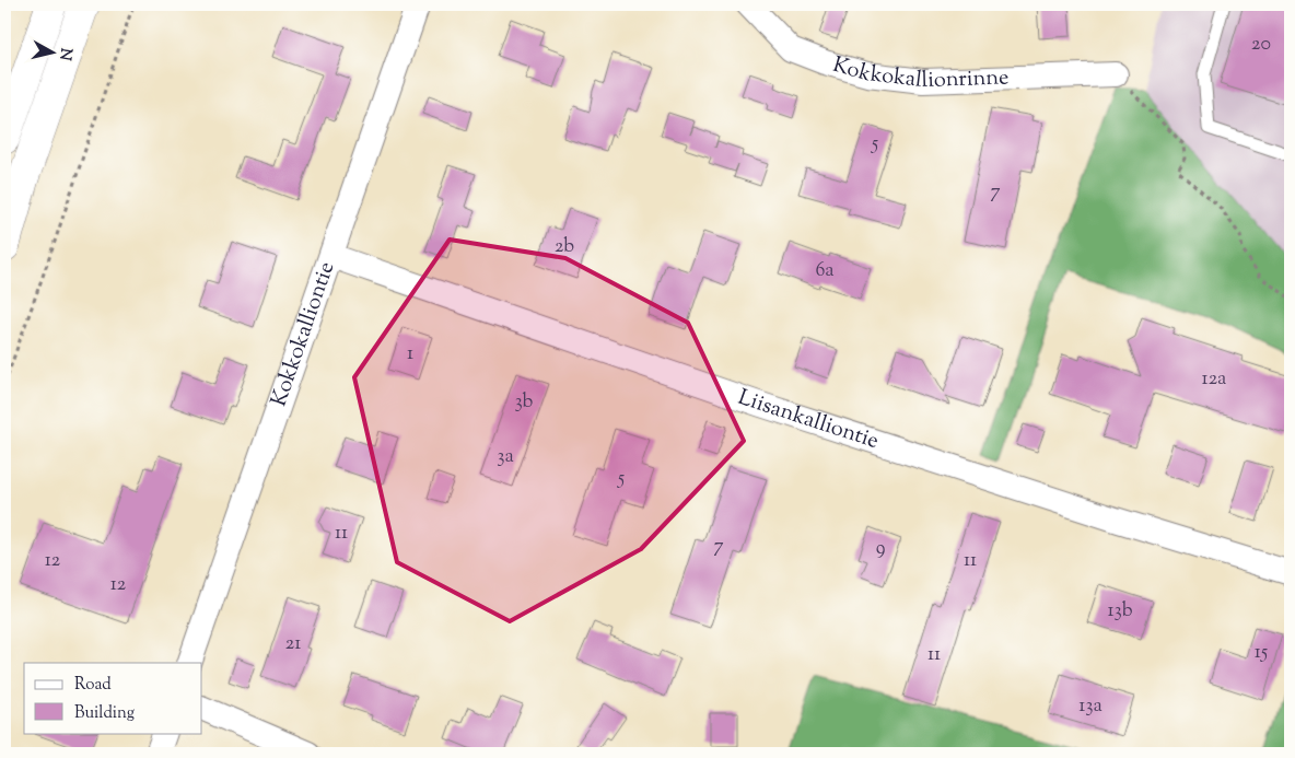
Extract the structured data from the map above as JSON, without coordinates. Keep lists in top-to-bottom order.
{
  "streets": {
    "street": ["Kokkokallionrinne", "Kokkokalliontie", "Liisankalliontie"]
  },
  "crossings": [
    ["Kokkokalliontie", "Liisankalliontie"]
  ],
  "house_numbers": [
    "20",
    "5",
    "7",
    "2b",
    "6a",
    "1",
    "12a",
    "3b",
    "3a",
    "5",
    "11",
    "7",
    "9",
    "12",
    "11",
    "12",
    "13b",
    "21",
    "15",
    "11",
    "13a"
  ],
  "legend": ["Road", "Building"],
  "north": "right"
}
